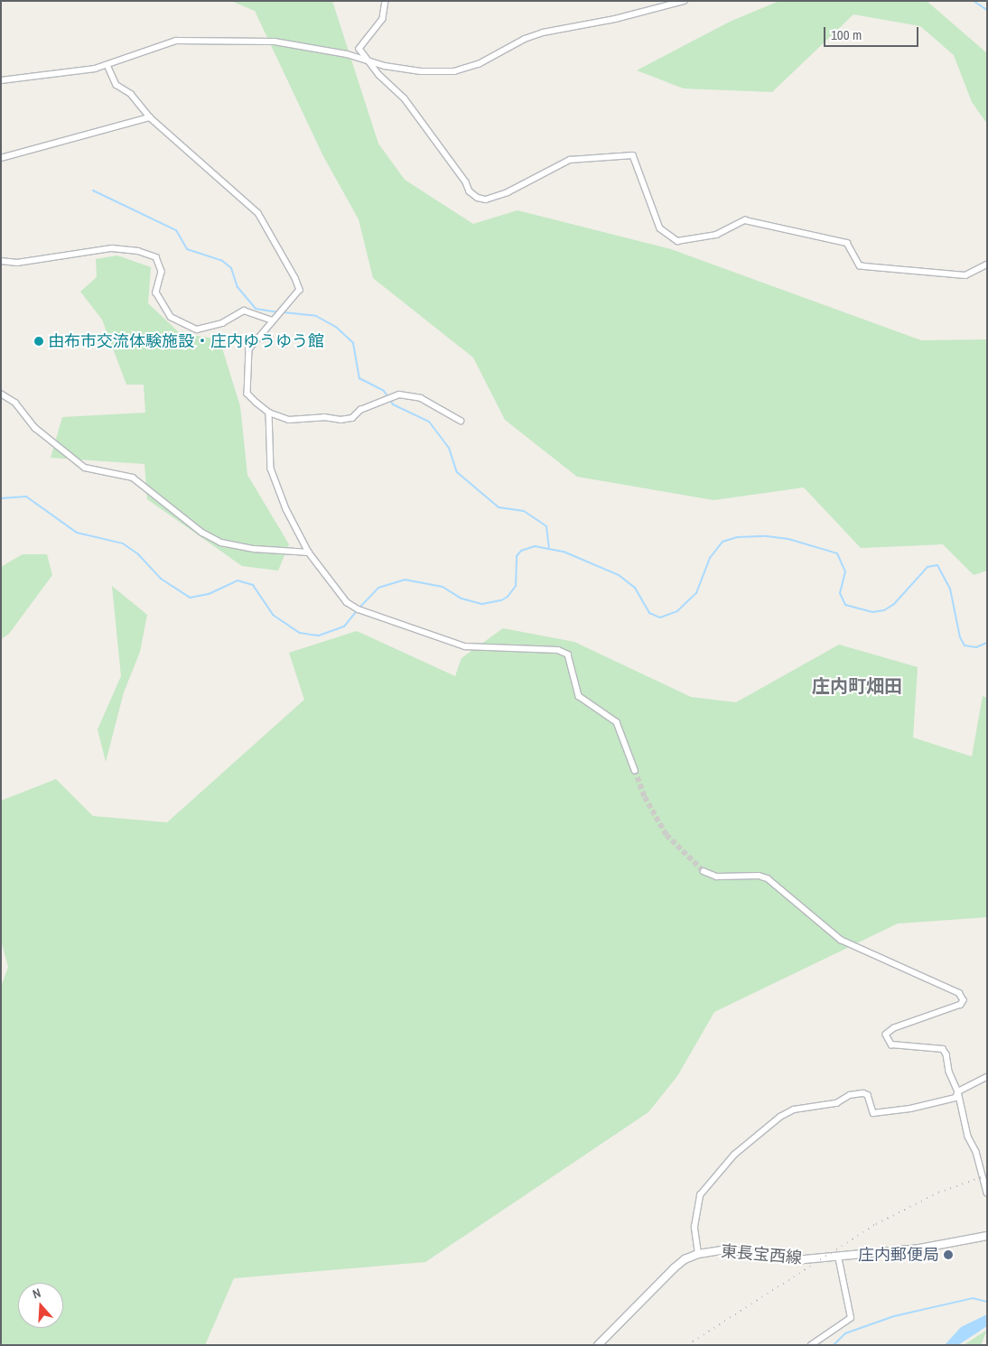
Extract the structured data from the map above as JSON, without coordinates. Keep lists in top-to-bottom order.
{
  "streets": {
    "main road": ["東長宝西線"]
  },
  "districts": ["庄内町畑田"],
  "places": ["由布市交流体験施設・庄内ゆうゆう館", "庄内郵便局"],
  "scale_bar": "100 m",
  "north": "top"
}
